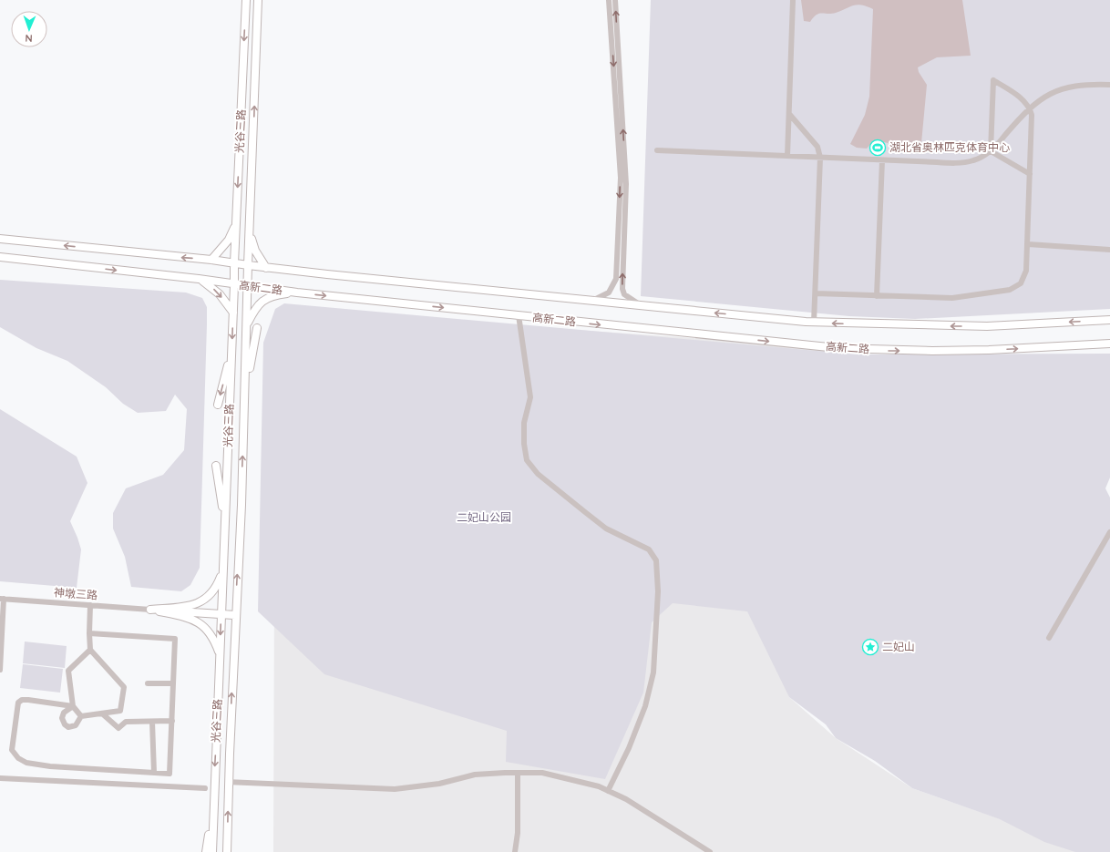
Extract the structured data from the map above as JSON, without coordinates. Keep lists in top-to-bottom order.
{
  "streets": {
    "main road": ["光谷三路", "高新二路"],
    "street": ["神墩三路"]
  },
  "crossings": [
    ["光谷三路", "高新二路"]
  ],
  "parks": ["二妃山公园"],
  "places": {
    "sports": ["湖北省奥林匹克体育中心"],
    "place": ["二妃山"]
  },
  "north": "bottom"
}
